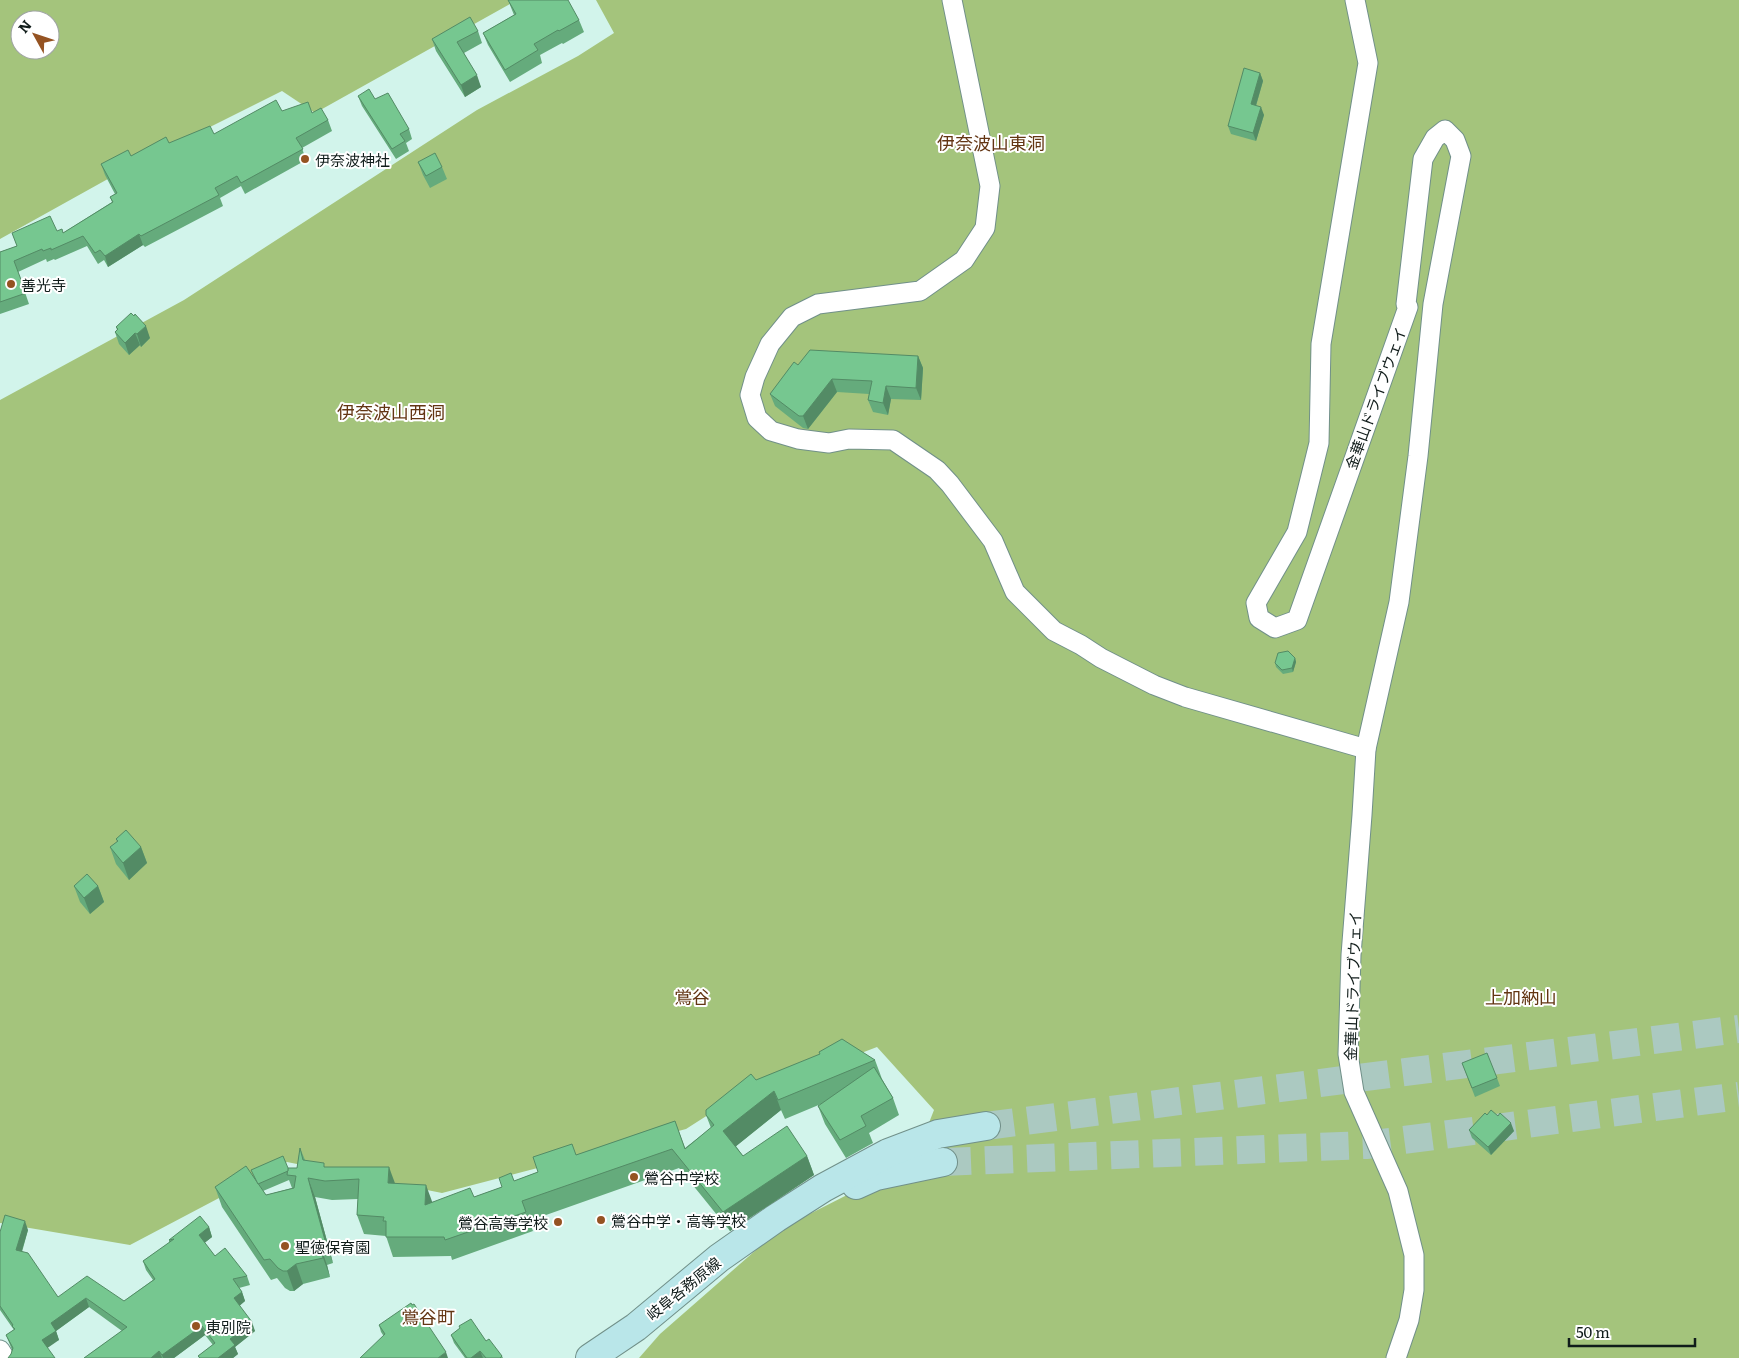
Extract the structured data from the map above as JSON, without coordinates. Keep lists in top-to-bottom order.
{
  "streets": {
    "main road": ["岐阜各務原線"],
    "street": ["金華山ドライブウェイ"]
  },
  "districts": [
    "伊奈波山東洞",
    "伊奈波山西洞",
    "鴬谷",
    "上加納山",
    "鴬谷町"
  ],
  "places": [
    "伊奈波神社",
    "善光寺",
    "鶯谷中学校",
    "鶯谷中学・高等学校",
    "鶯谷高等学校",
    "聖徳保育園",
    "東別院"
  ],
  "scale_bar": "50 m",
  "north": "top left"
}
